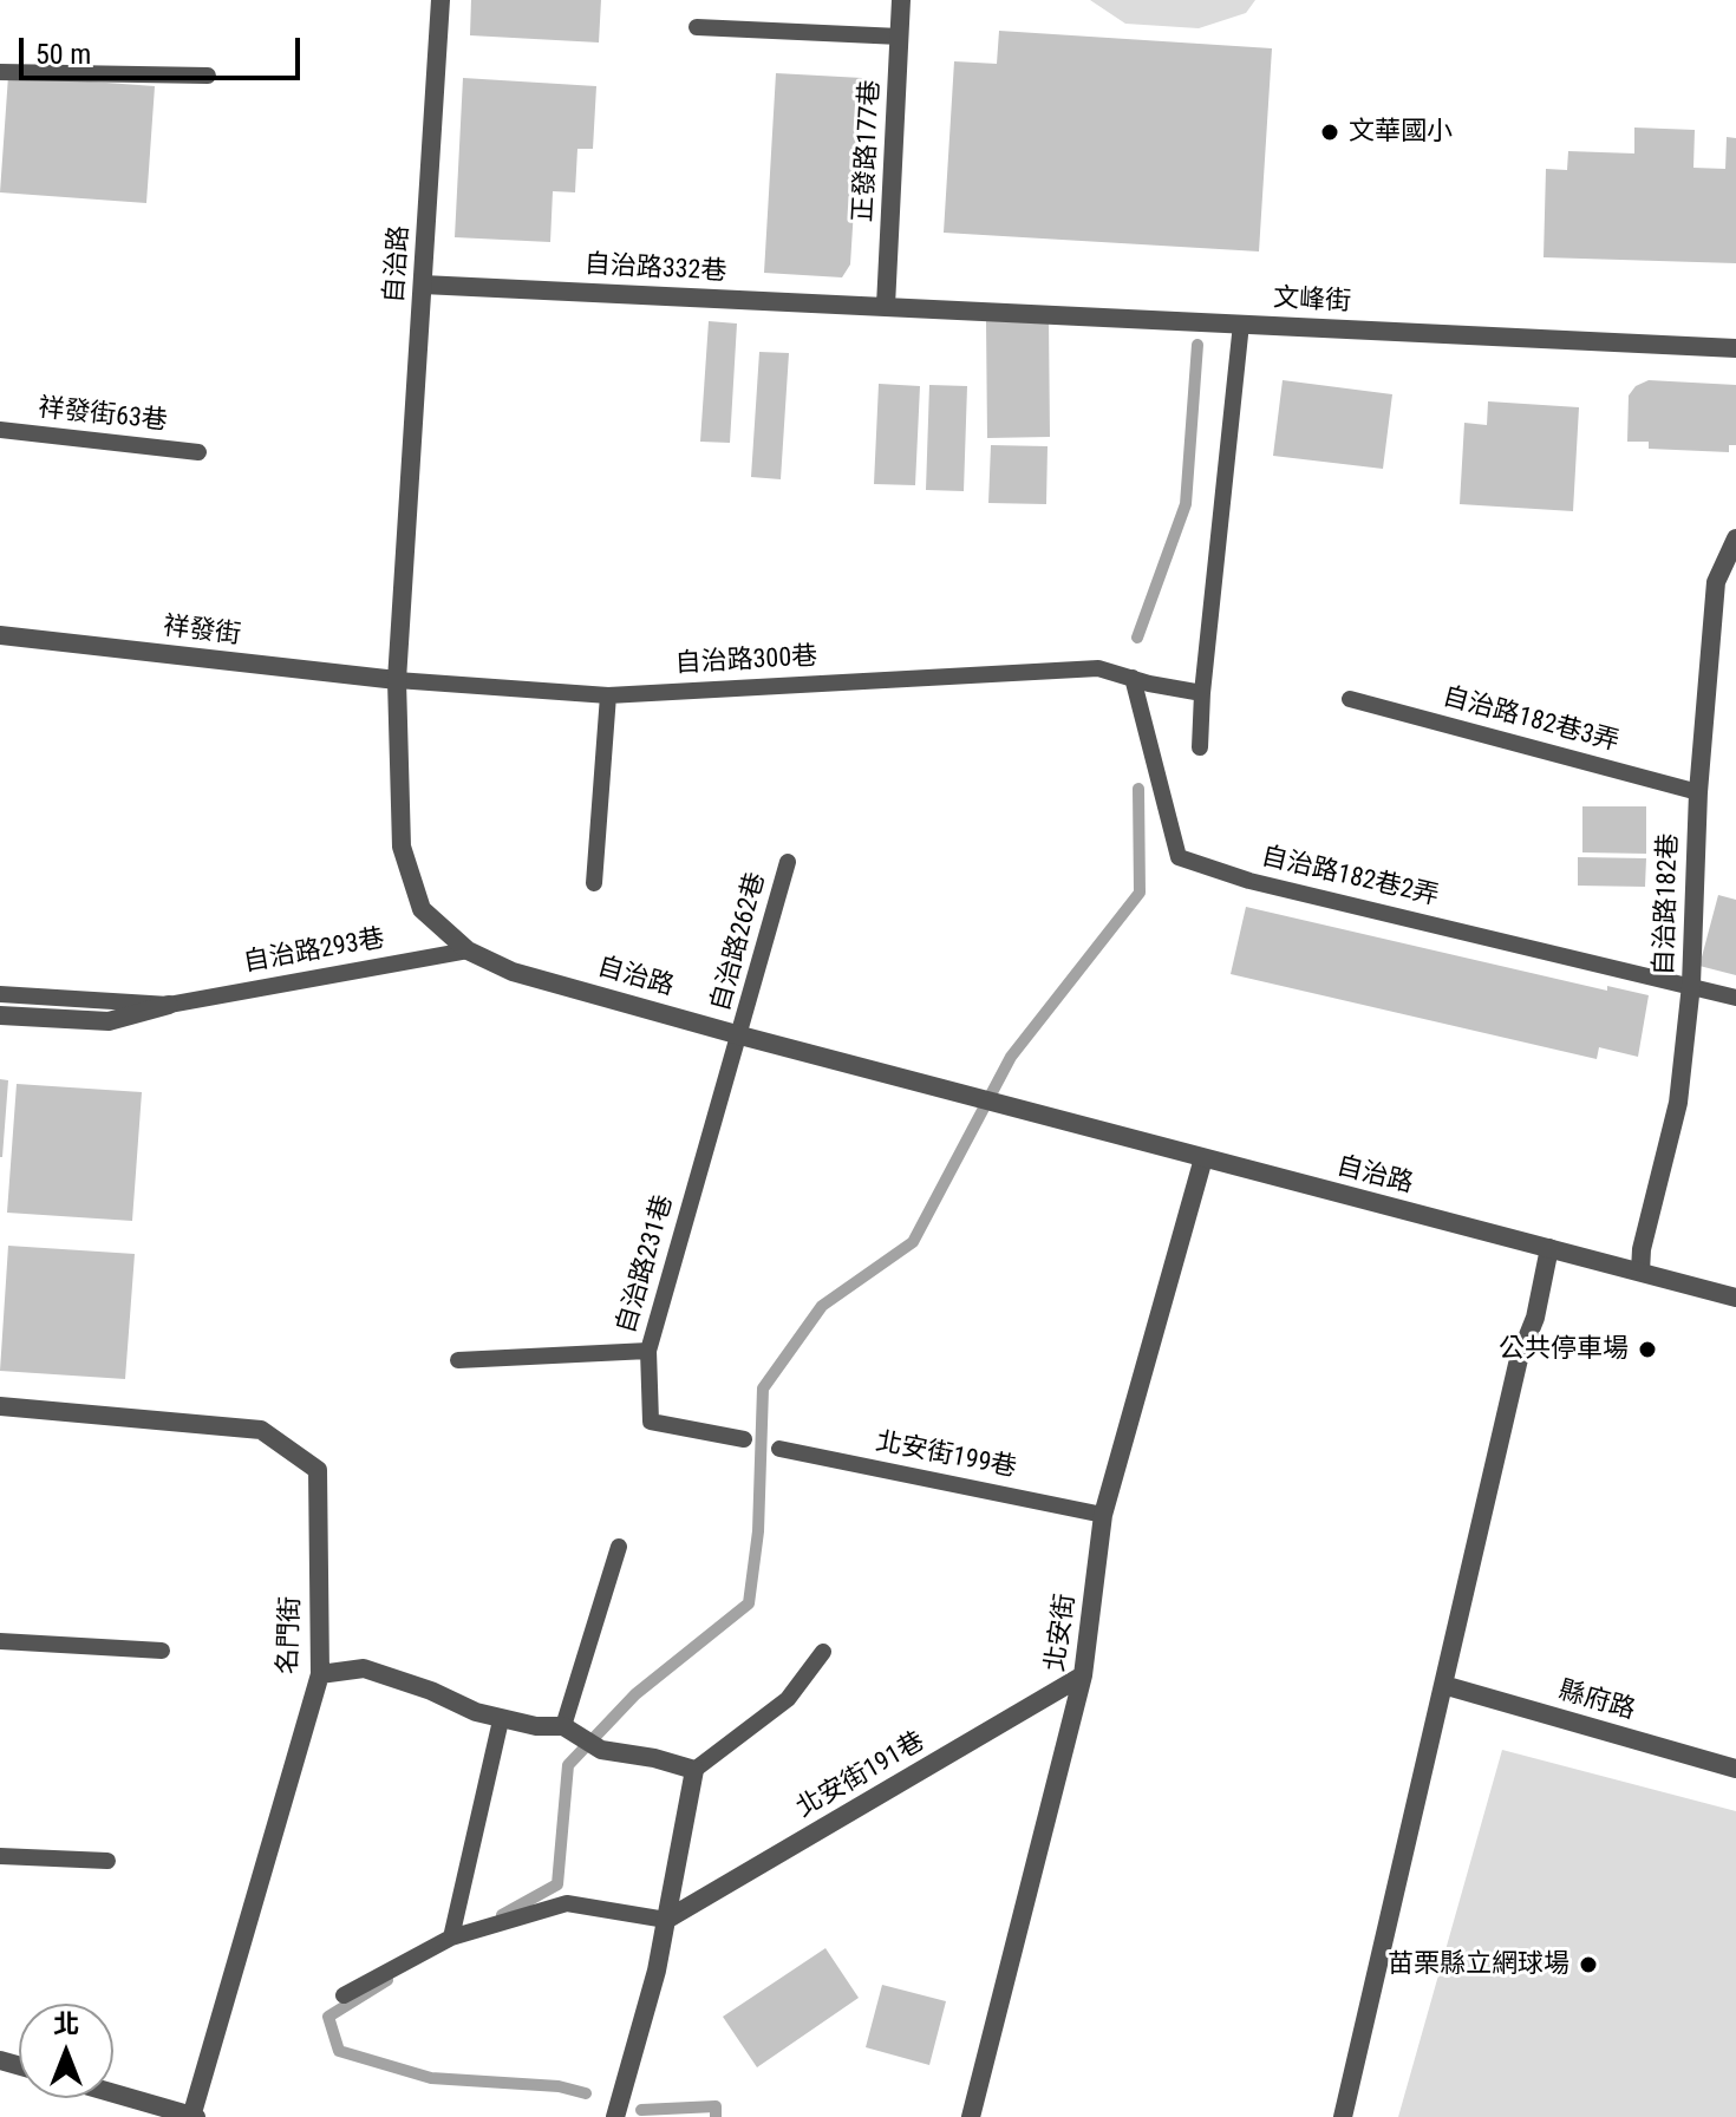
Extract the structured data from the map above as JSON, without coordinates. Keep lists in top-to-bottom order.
{
  "streets": {
    "street": [
      "正發路177巷",
      "自治路",
      "自治路332巷",
      "文峰街",
      "祥發街",
      "自治路182巷",
      "北安街",
      "名門街",
      "縣府路",
      "北安街191巷"
    ],
    "lane": [
      "祥發街63巷",
      "自治路300巷",
      "自治路182巷3弄",
      "自治路182巷2弄",
      "自治路262巷",
      "自治路293巷",
      "自治路231巷",
      "北安街199巷"
    ]
  },
  "crossings": [
    ["正發路177巷", "自治路332巷"],
    ["正發路177巷", "文峰街"],
    ["自治路", "自治路332巷"],
    ["自治路", "祥發街"],
    ["自治路", "自治路300巷"],
    ["自治路", "自治路182巷"],
    ["自治路", "自治路262巷"],
    ["自治路", "自治路293巷"],
    ["自治路", "自治路231巷"],
    ["自治路", "北安街"],
    ["自治路332巷", "文峰街"],
    ["祥發街", "自治路300巷"],
    ["自治路300巷", "自治路182巷2弄"],
    ["自治路182巷3弄", "自治路182巷"],
    ["自治路182巷2弄", "自治路182巷"],
    ["自治路262巷", "自治路231巷"],
    ["北安街199巷", "北安街"],
    ["北安街", "北安街191巷"]
  ],
  "places": ["文華國小", "公共停車場", "苗栗縣立網球場"],
  "scale_bar": "50 m",
  "north": "top"
}
